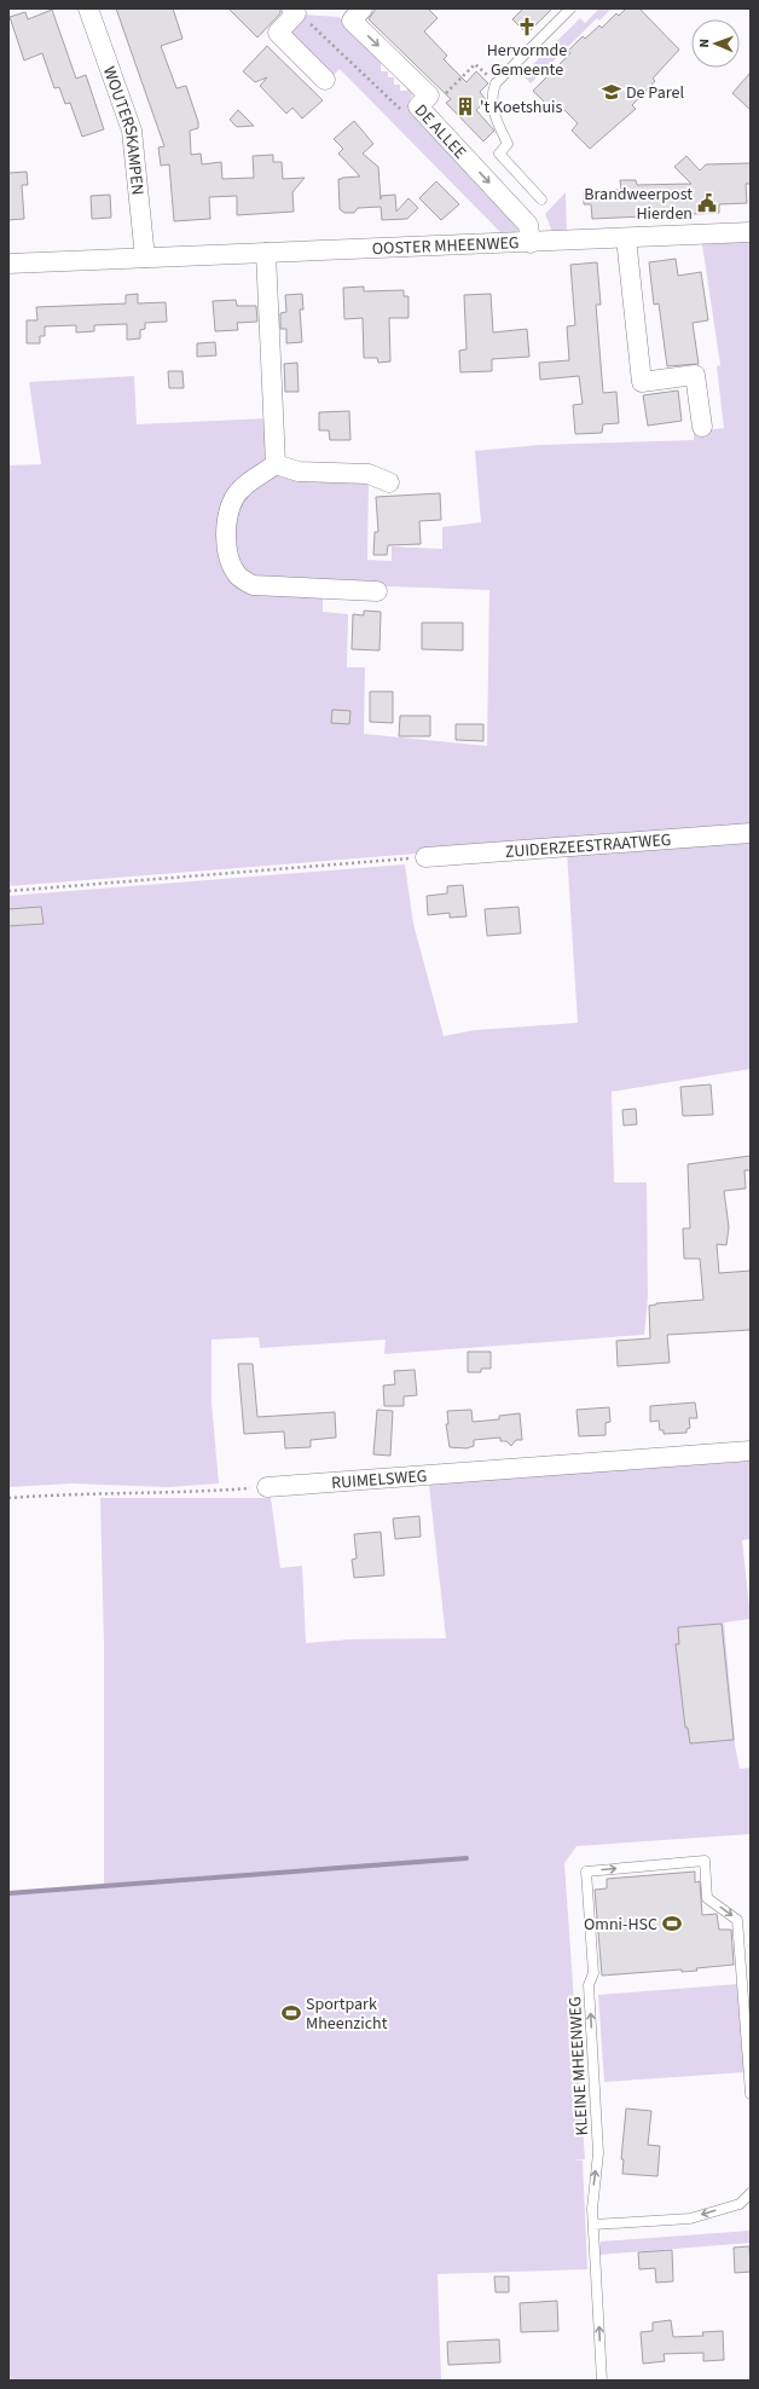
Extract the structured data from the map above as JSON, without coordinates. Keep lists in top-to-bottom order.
{
  "streets": {
    "street": [
      "WOUTERSKAMPEN",
      "DE ALLEE",
      "OOSTER MHEENWEG",
      "ZUIDERZEESTRAATWEG",
      "RUIMELSWEG"
    ],
    "lane": ["KLEINE MHEENWEG"]
  },
  "crossings": [
    ["WOUTERSKAMPEN", "OOSTER MHEENWEG"],
    ["DE ALLEE", "OOSTER MHEENWEG"]
  ],
  "one_way": ["DE ALLEE"],
  "places": {
    "church": ["Hervormde Gemeente"],
    "school or university": ["De Parel"],
    "building": ["'t Koetshuis"],
    "public building": ["Brandweerpost Hierden"],
    "sports": ["Omni-HSC", "Sportpark Mheenzicht"]
  },
  "north": "left"
}
